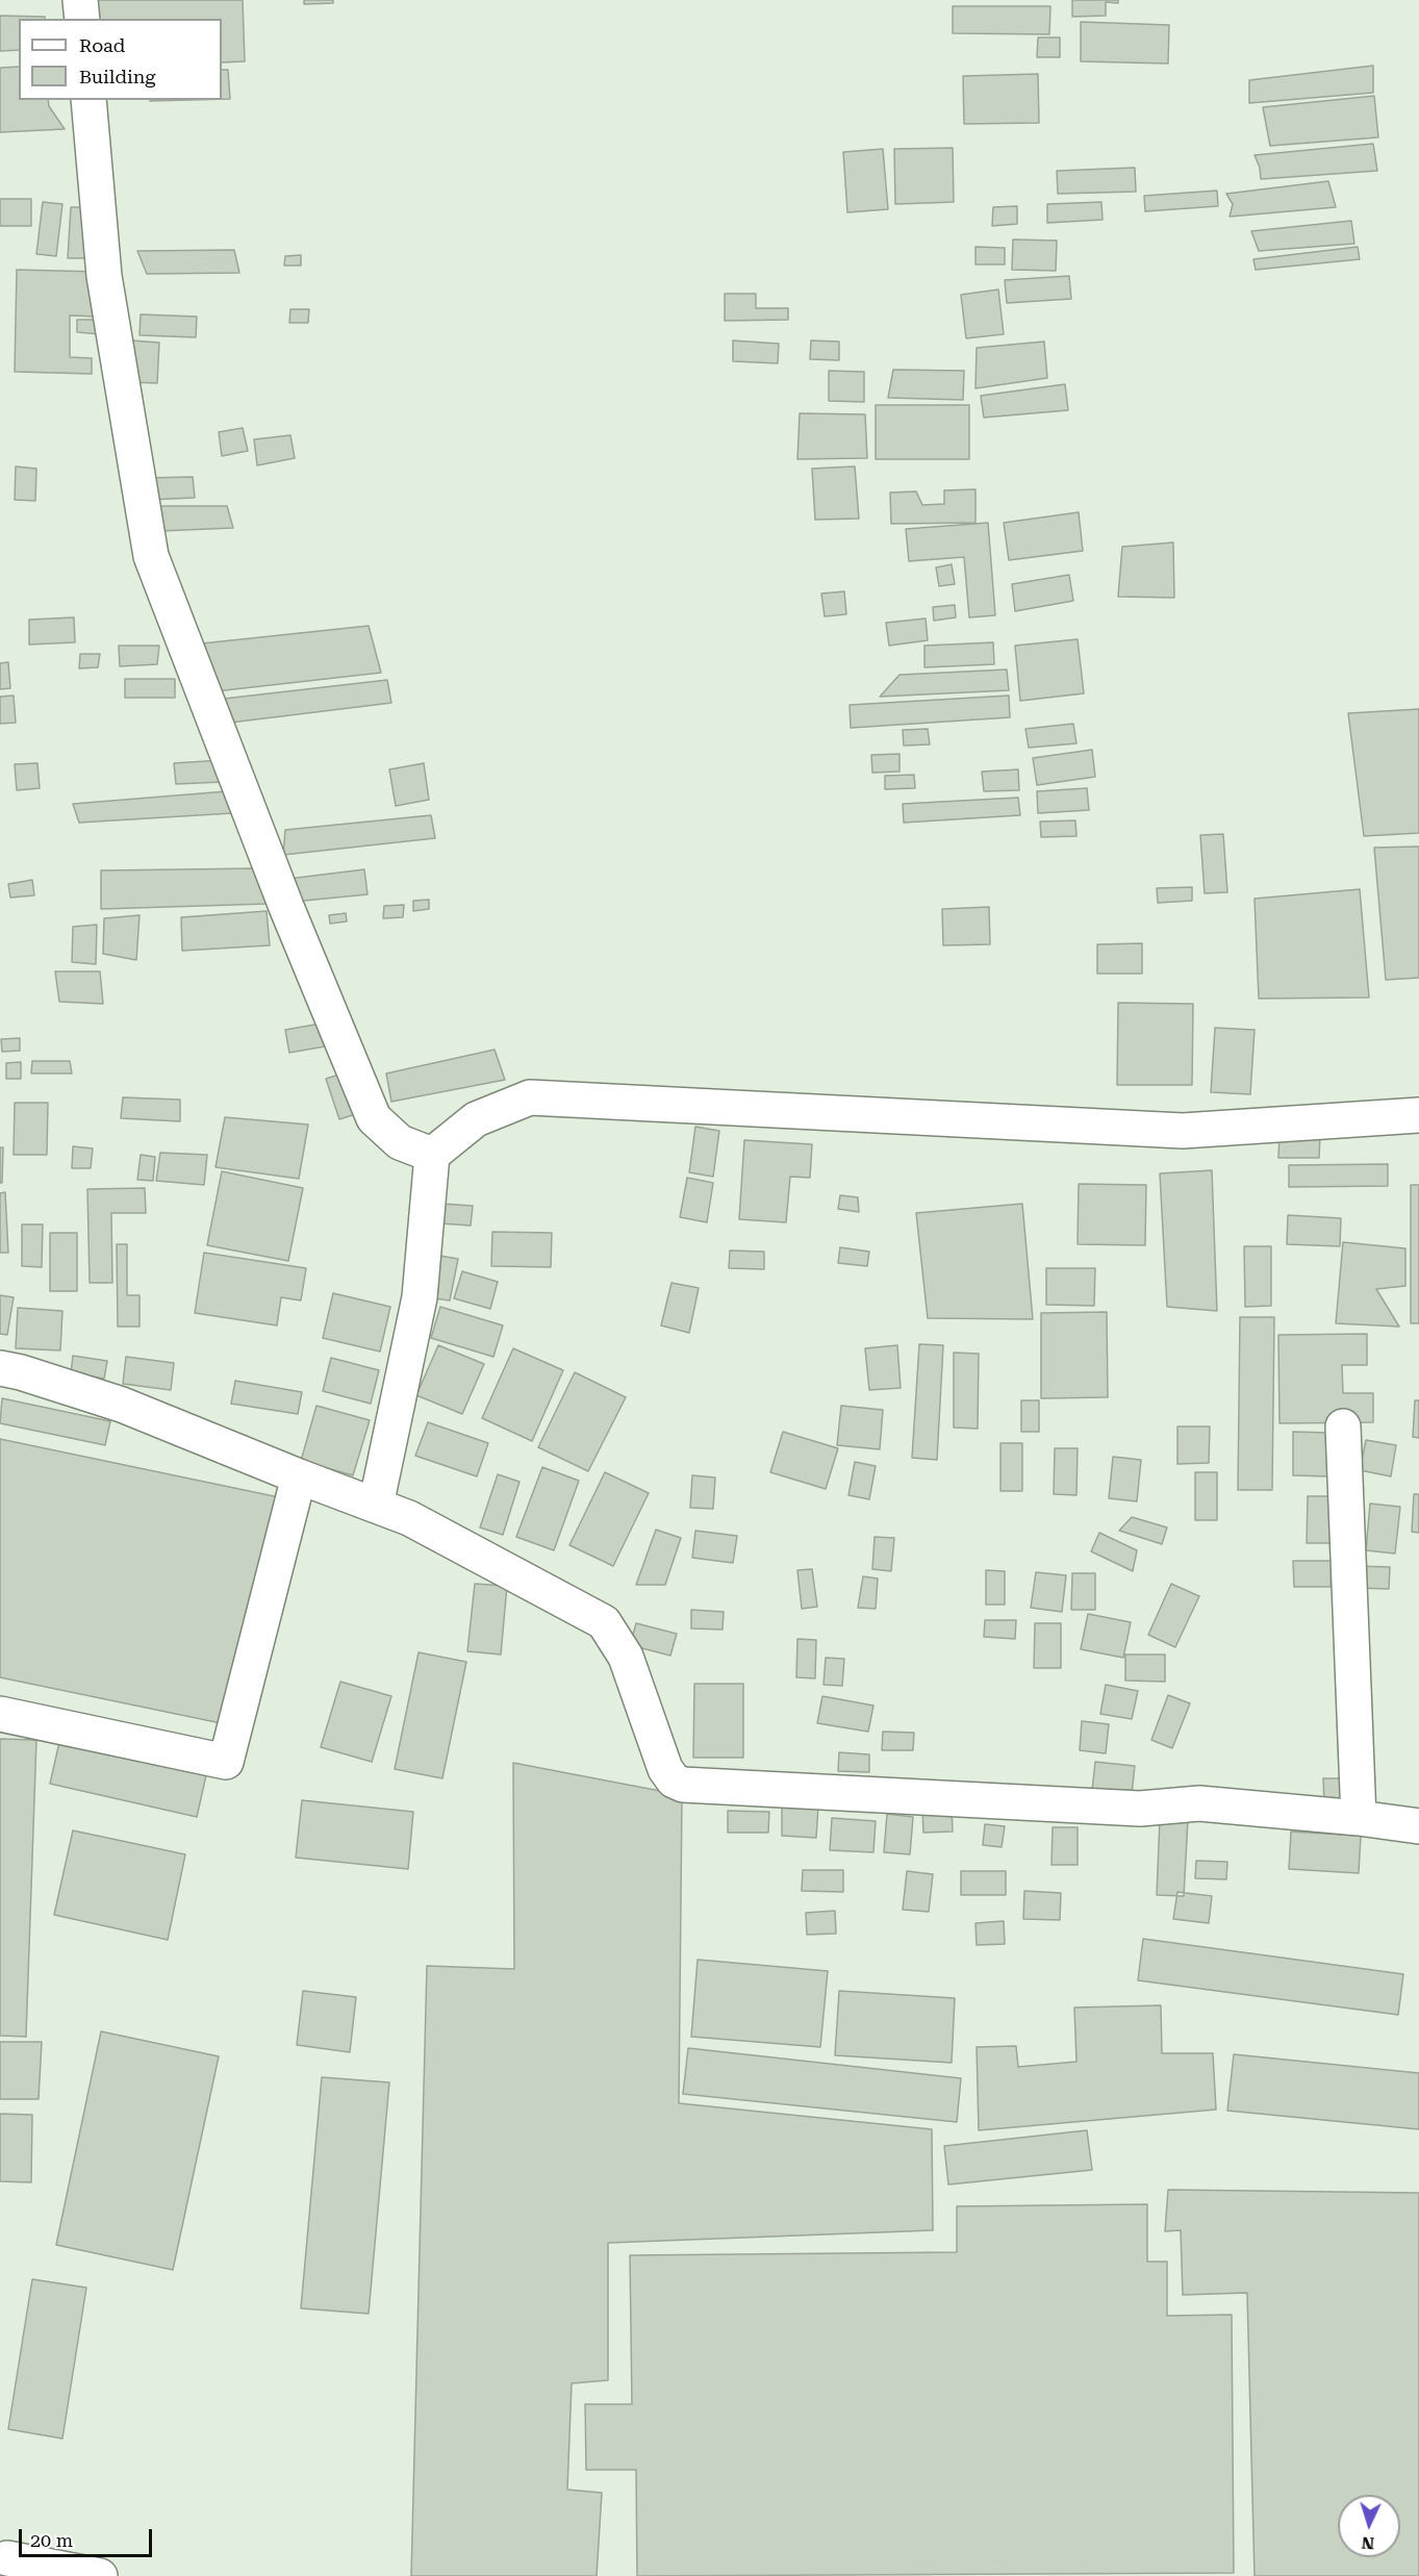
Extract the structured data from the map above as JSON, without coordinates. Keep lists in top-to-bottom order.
{
  "legend": ["Road", "Building"],
  "scale_bar": "20 m",
  "north": "bottom"
}
